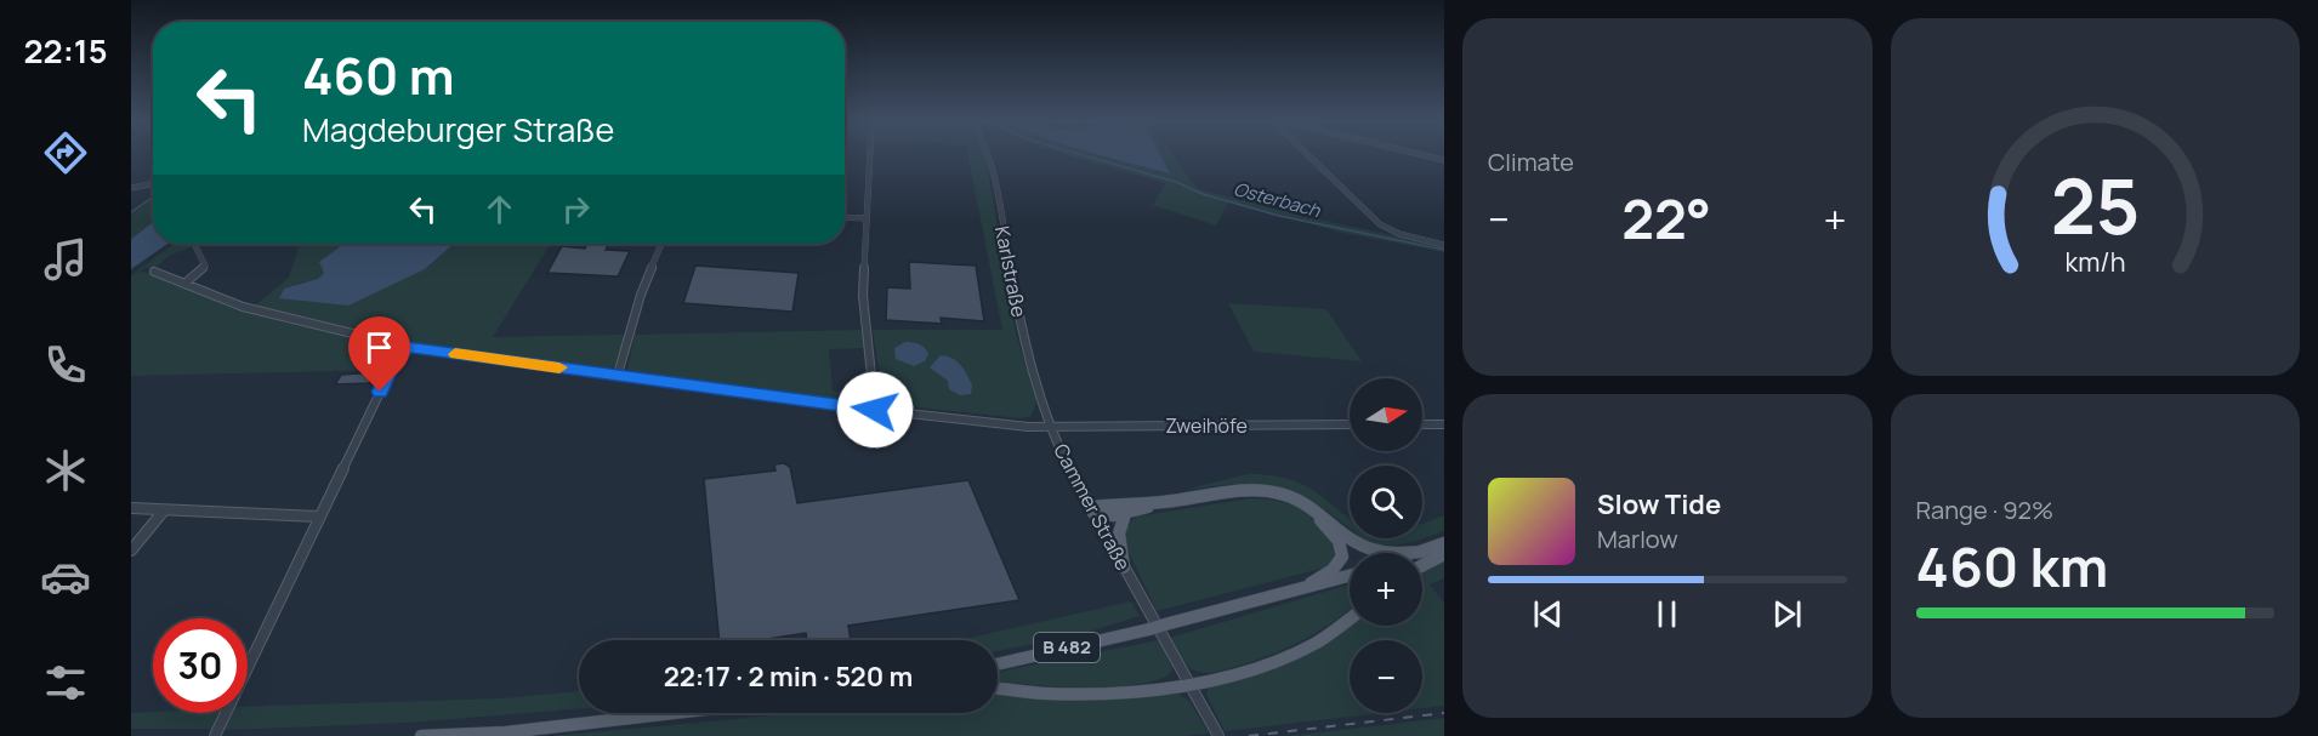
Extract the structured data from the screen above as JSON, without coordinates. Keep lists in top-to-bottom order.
{
  "streets": {
    "main road": ["B 482"],
    "street": ["Karlstraße", "Zweihöfe", "Cammer Straße"]
  },
  "crossings": [
    ["Karlstraße", "Zweihöfe"],
    ["Karlstraße", "Cammer Straße"],
    ["Zweihöfe", "Cammer Straße"]
  ],
  "water": ["Osterbach"],
  "north": "right",
  "page": {
    "tabs": "22:15",
    "tile": [
      "Climate",
      ["Range · 92%", "460 km"]
    ],
    "turn": ["460 m", "Magdeburger Straße"],
    "heat": ["−", "22°", "+"],
    "map_buttons": ["+", "−"],
    "song": ["Slow Tide", "Marlow"],
    "limit": "30",
    "trip": "22:17 · 2 min · 520 m",
    "gauge": ["25", "km/h"]
  }
}
